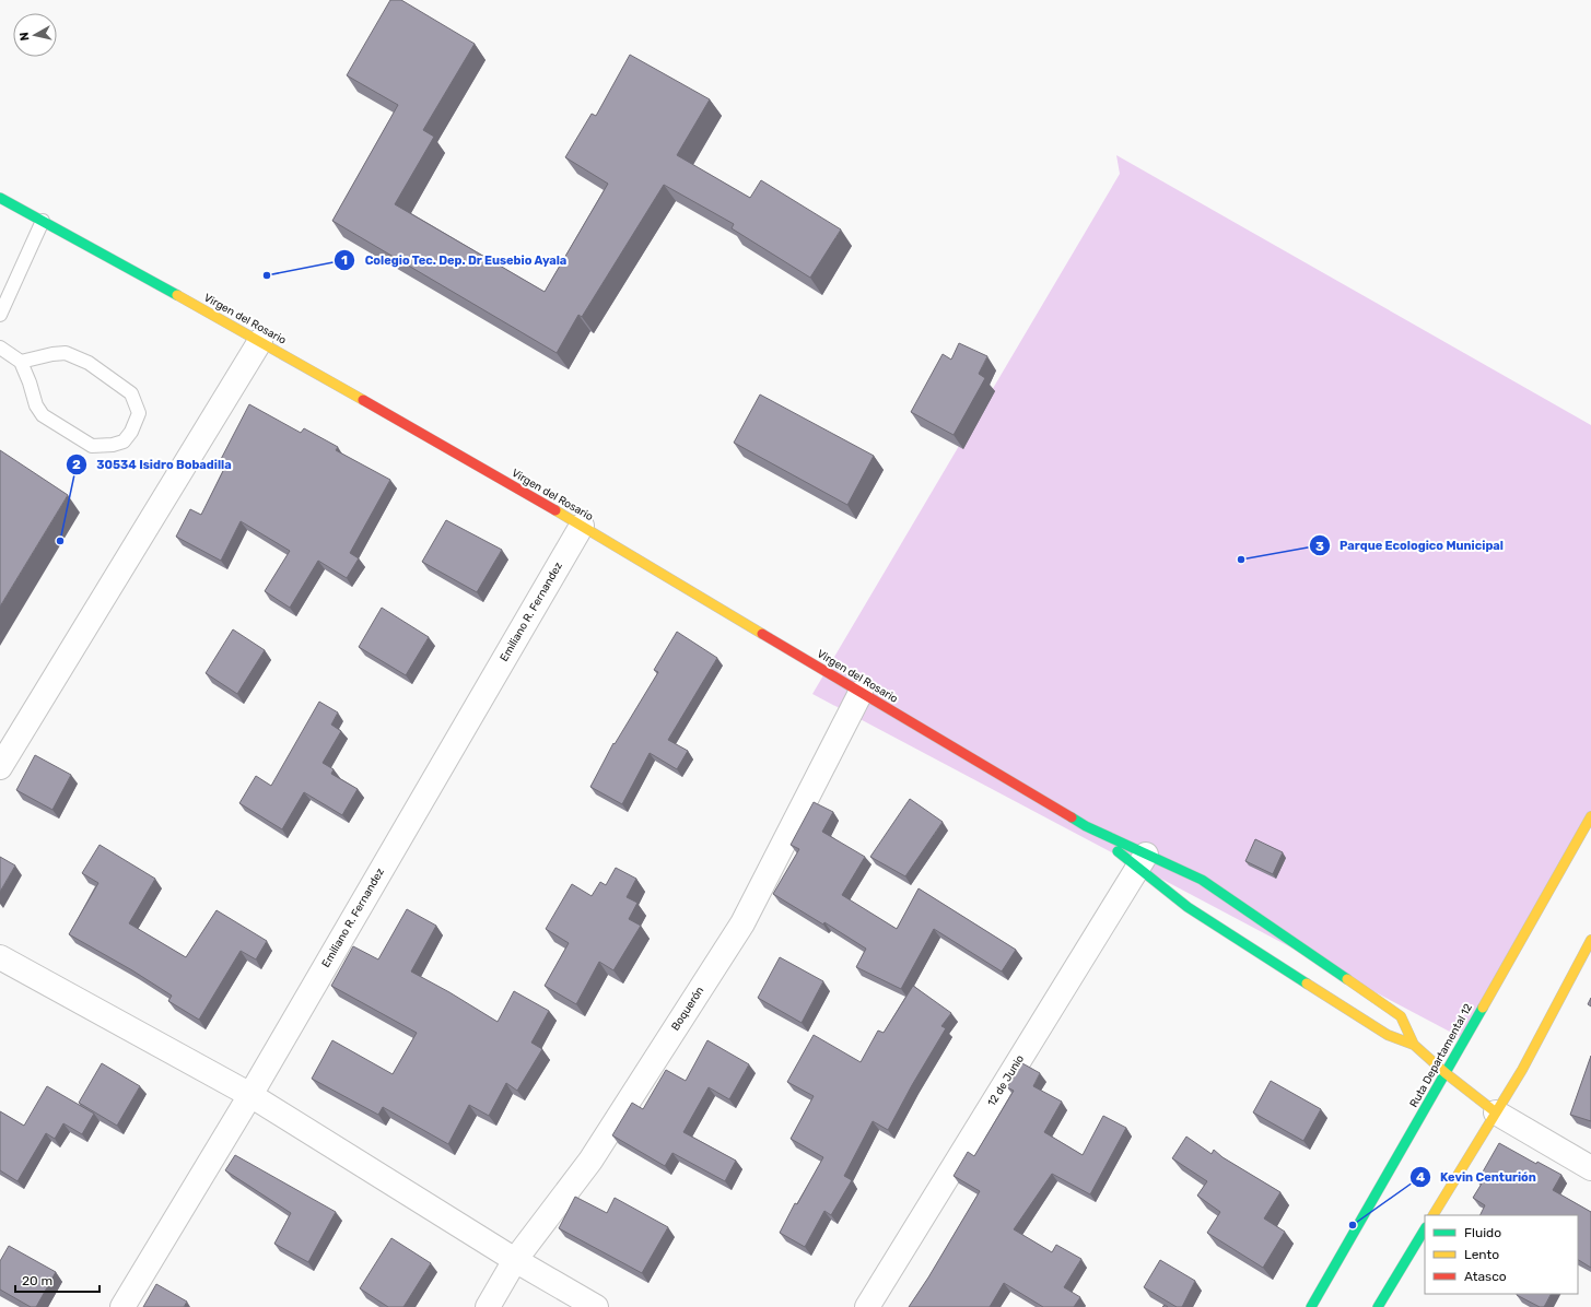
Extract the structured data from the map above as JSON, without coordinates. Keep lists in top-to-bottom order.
{
  "streets": {
    "street": [
      "Virgen del Rosario",
      "Emiliano R. Fernandez",
      "Boquerón",
      "Ruta Departamental 12",
      "12 de Junio"
    ]
  },
  "crossings": [
    ["Virgen del Rosario", "Emiliano R. Fernandez"],
    ["Virgen del Rosario", "Boquerón"]
  ],
  "places": [
    "Colegio Tec. Dep. Dr Eusebio Ayala",
    "30534 Isidro Bobadilla",
    "Parque Ecologico Municipal",
    "Kevin Centurión"
  ],
  "legend": ["Fluido", "Lento", "Atasco"],
  "scale_bar": "20 m",
  "north": "left"
}
